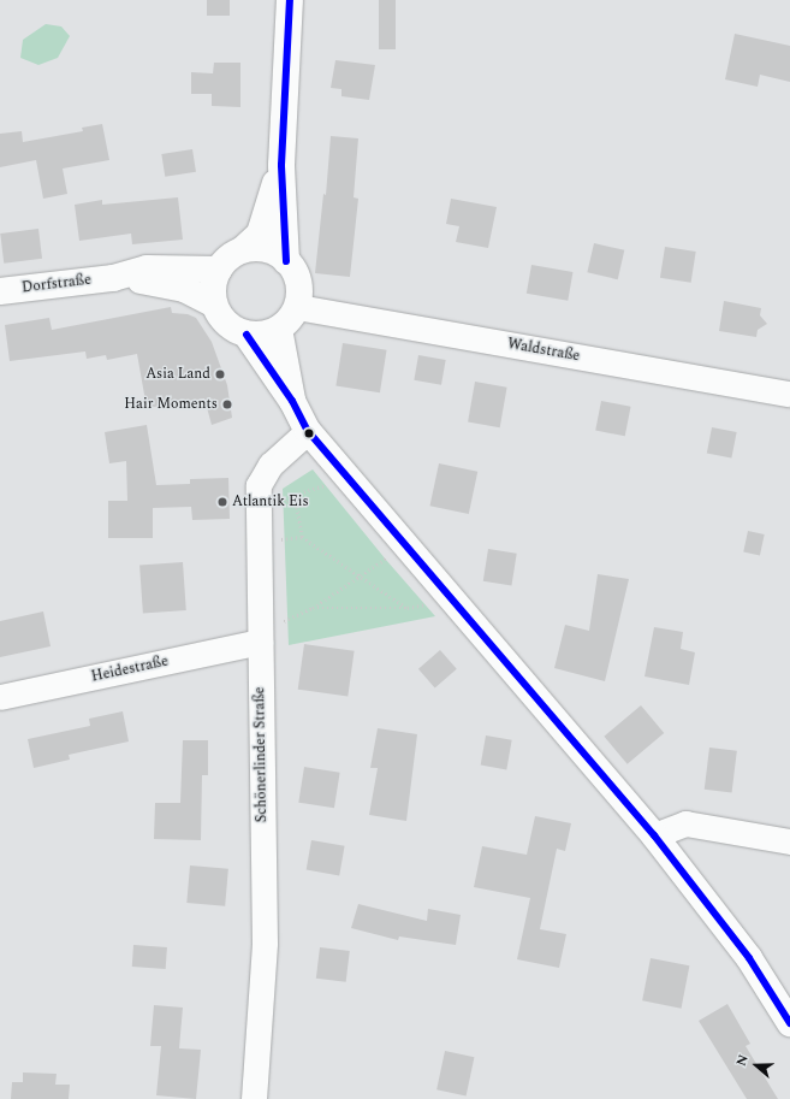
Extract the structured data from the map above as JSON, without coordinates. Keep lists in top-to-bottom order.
{
  "streets": {
    "main road": ["Dorfstraße"],
    "street": ["Waldstraße", "Heidestraße", "Schönerlinder Straße"]
  },
  "crossings": [
    ["Dorfstraße", "Waldstraße"],
    ["Heidestraße", "Schönerlinder Straße"]
  ],
  "places": ["Asia Land", "Hair Moments", "Atlantik Eis"],
  "north": "left"
}
